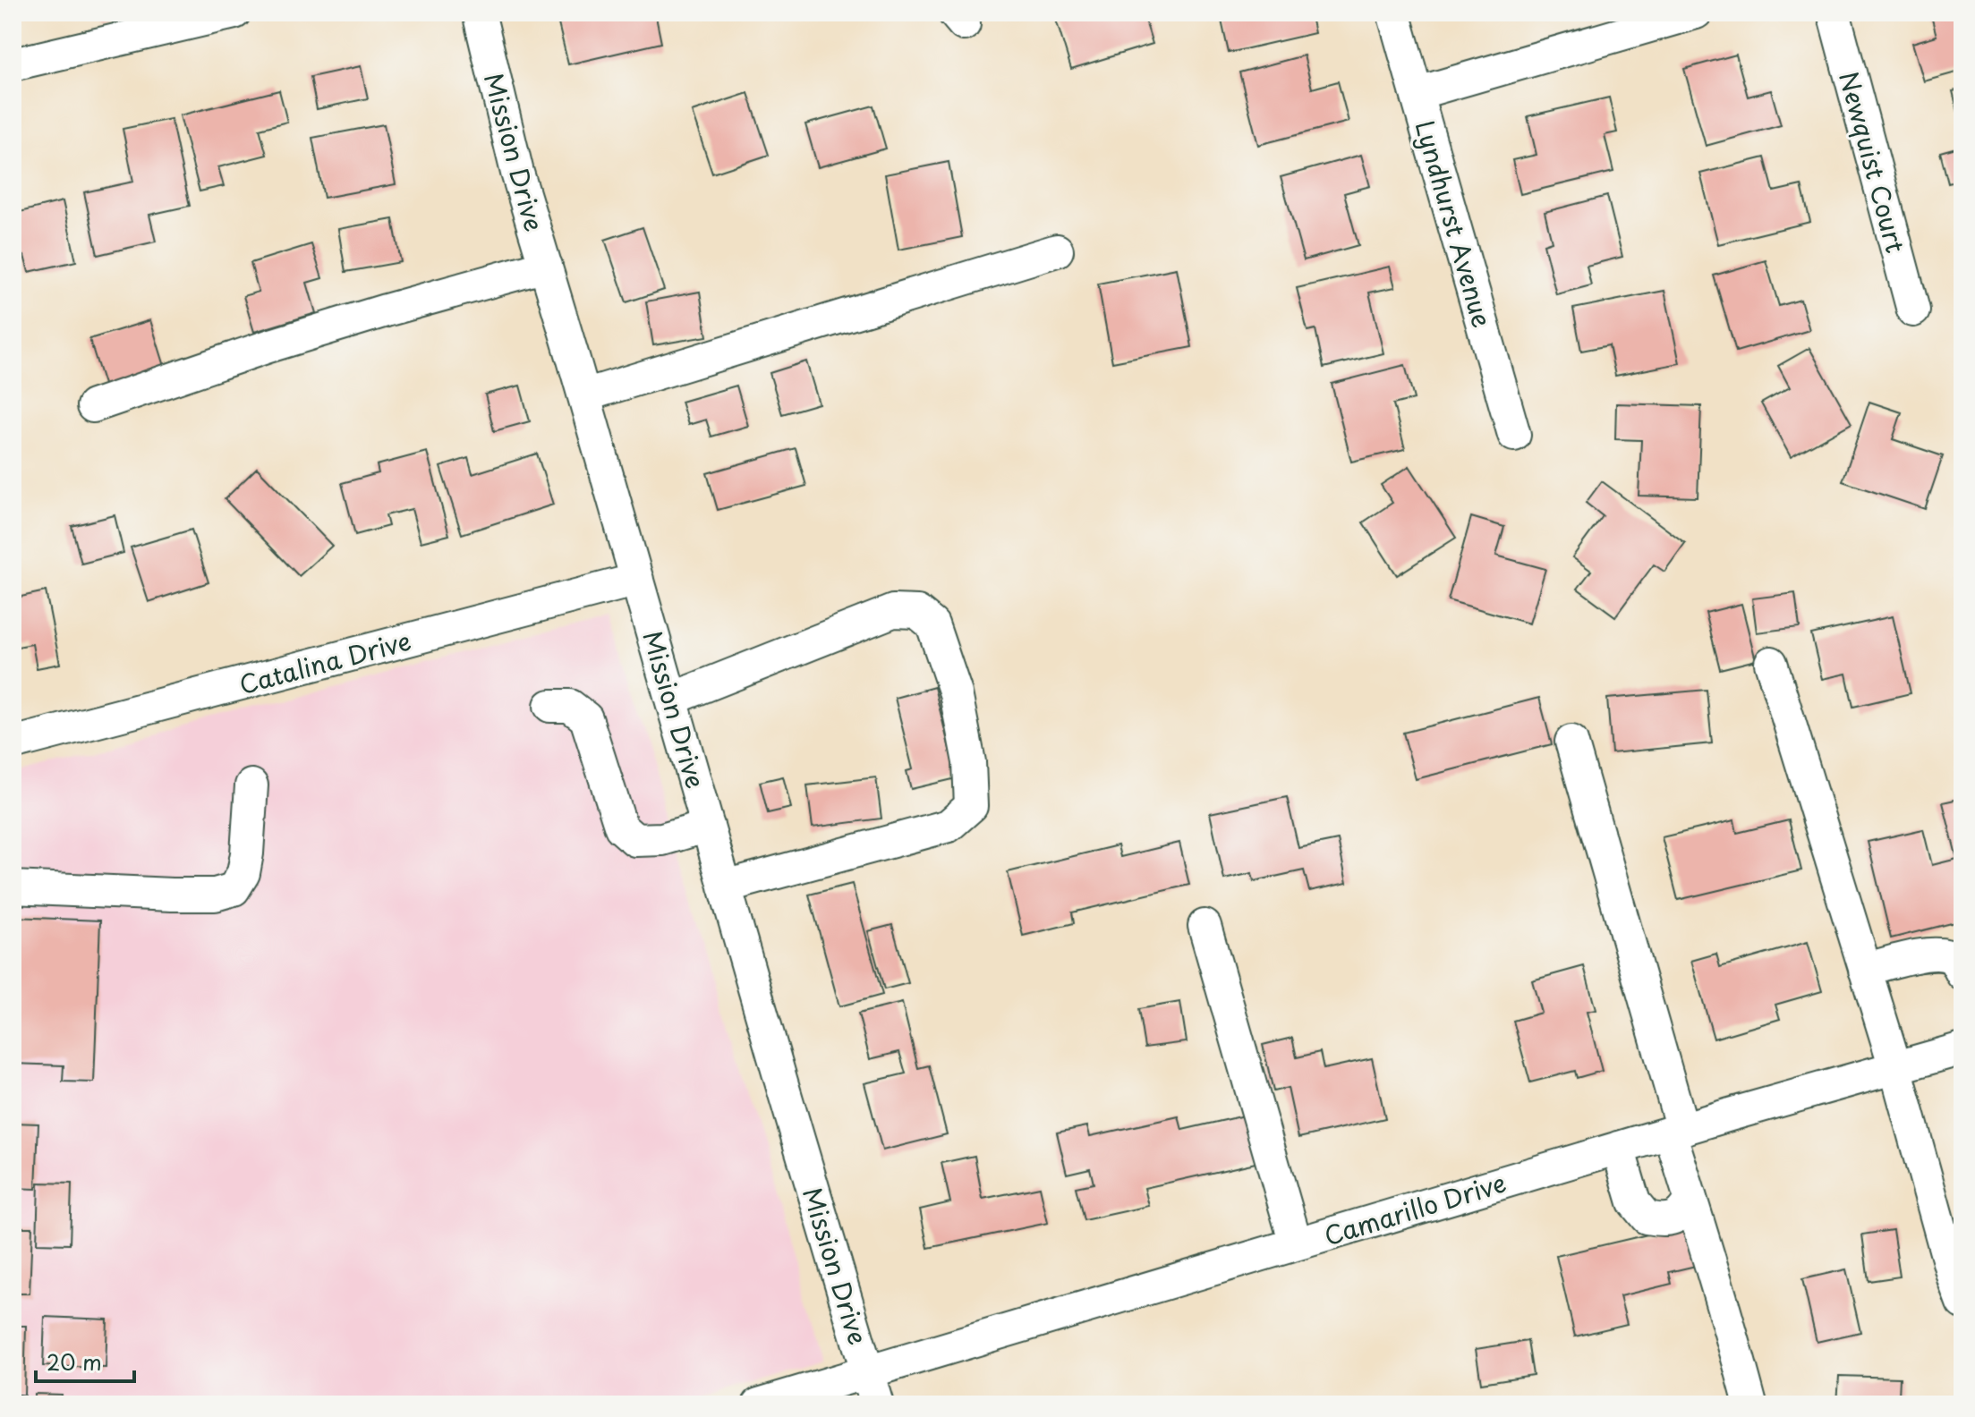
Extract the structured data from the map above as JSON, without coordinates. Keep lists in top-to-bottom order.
{
  "streets": {
    "street": [
      "Mission Drive",
      "Newquist Court",
      "Lyndhurst Avenue",
      "Catalina Drive",
      "Camarillo Drive"
    ]
  },
  "crossings": [
    ["Mission Drive", "Catalina Drive"],
    ["Mission Drive", "Camarillo Drive"]
  ],
  "scale_bar": "20 m"
}
